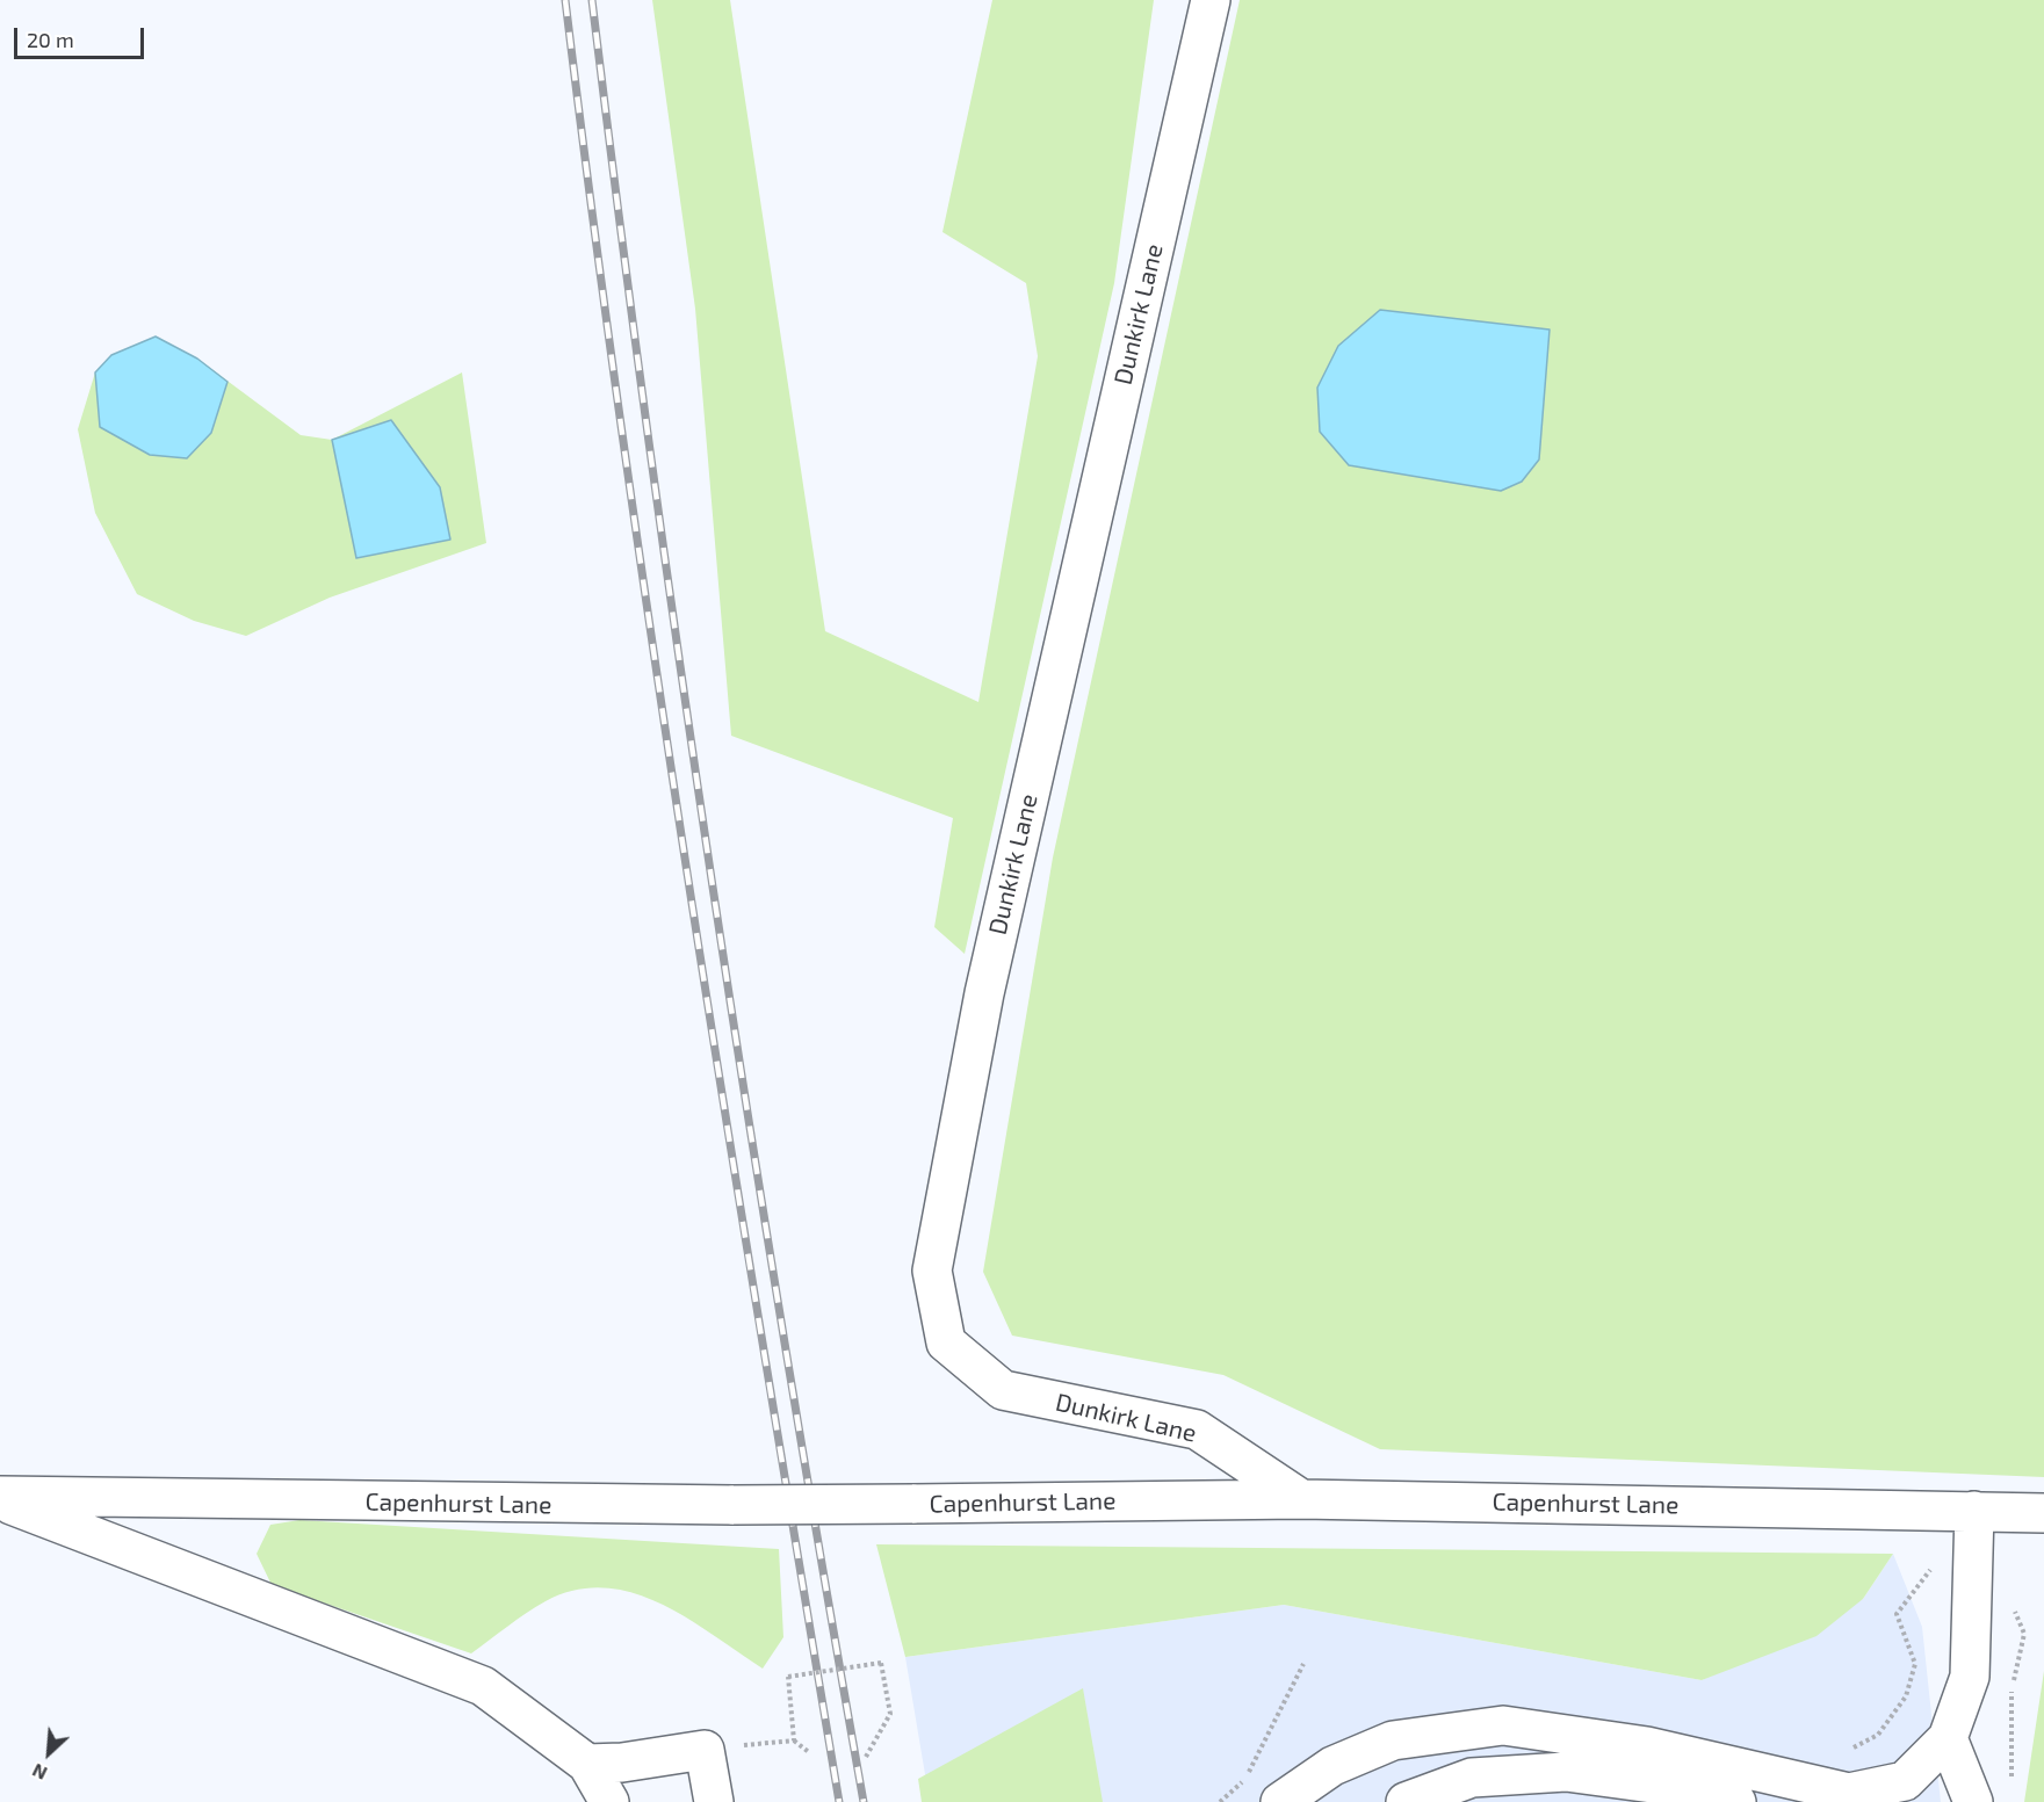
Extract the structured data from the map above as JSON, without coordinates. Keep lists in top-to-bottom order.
{
  "streets": {
    "street": ["Dunkirk Lane", "Capenhurst Lane"]
  },
  "crossings": [
    ["Dunkirk Lane", "Capenhurst Lane"]
  ],
  "scale_bar": "20 m",
  "north": "bottom left"
}
